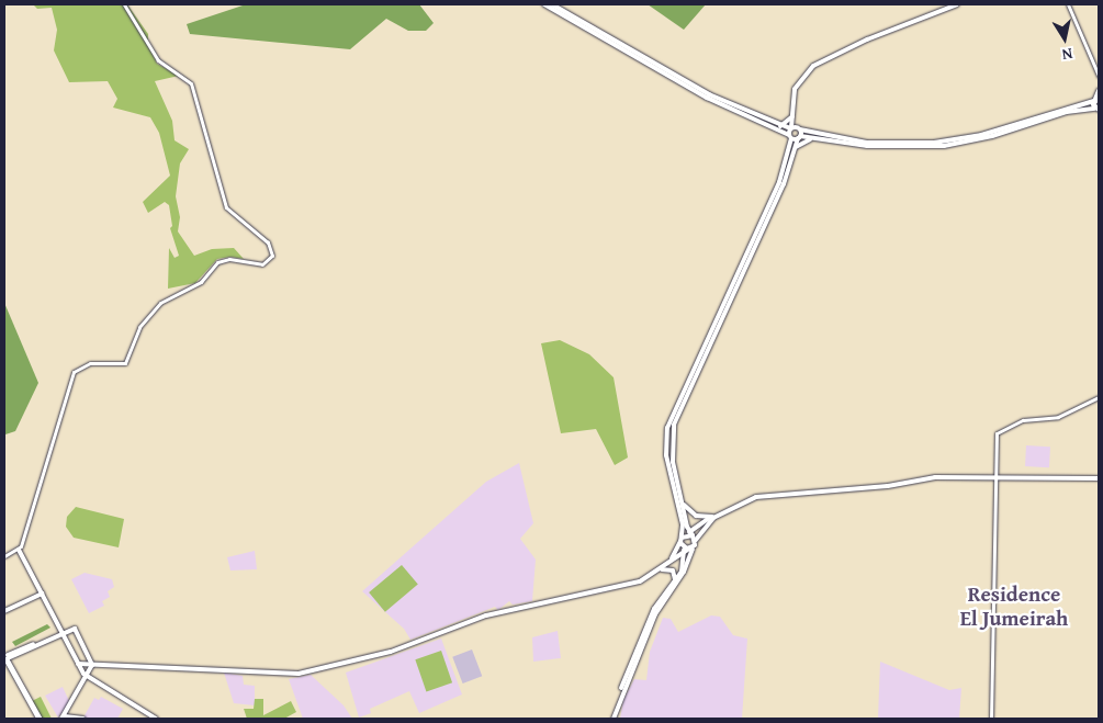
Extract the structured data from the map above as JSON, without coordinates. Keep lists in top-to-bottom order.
{
  "districts": ["Residence El Jumeirah"],
  "north": "bottom"
}
